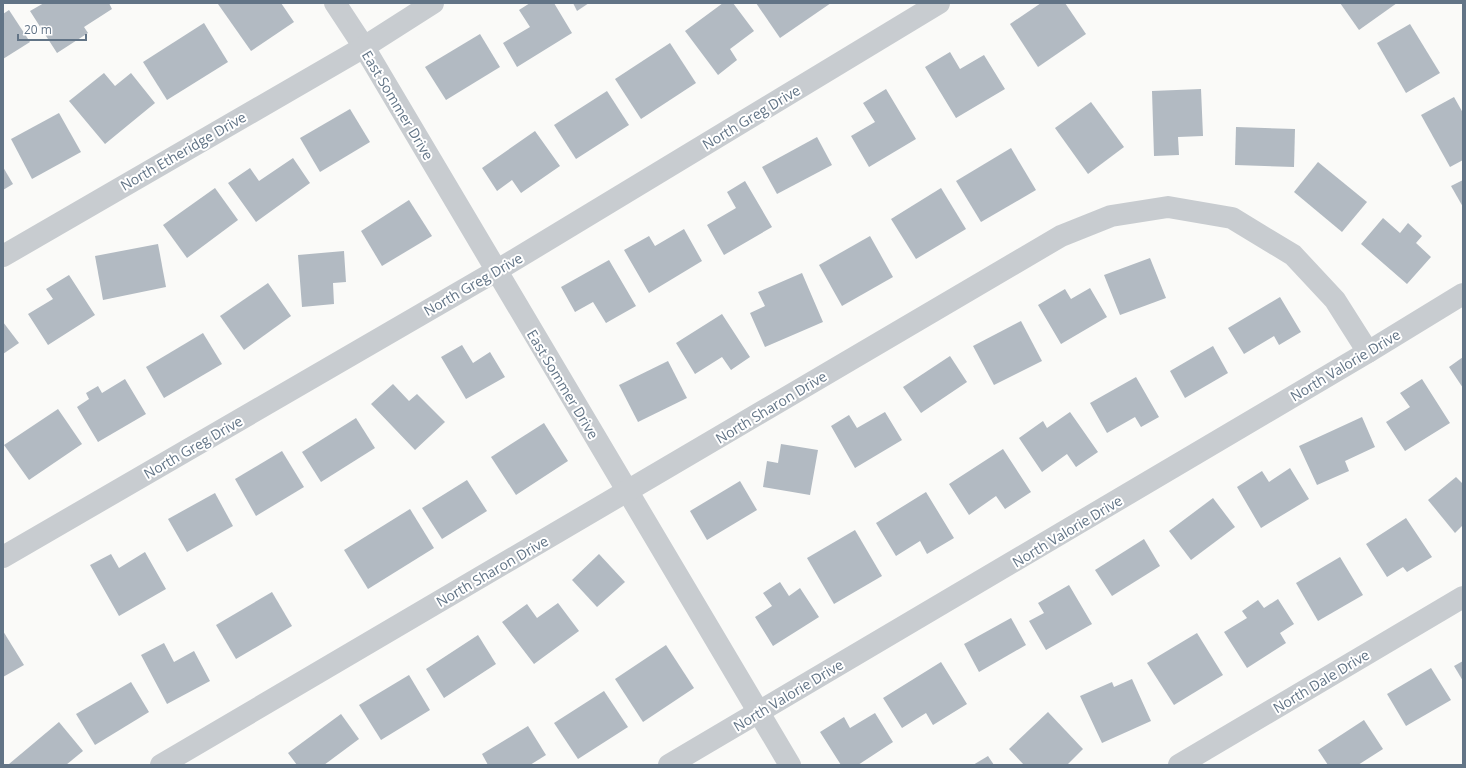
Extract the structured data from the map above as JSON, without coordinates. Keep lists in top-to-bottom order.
{
  "streets": {
    "street": [
      "East Sommer Drive",
      "North Greg Drive",
      "North Etheridge Drive",
      "North Valorie Drive",
      "North Sharon Drive",
      "North Dale Drive"
    ]
  },
  "crossings": [
    ["East Sommer Drive", "North Greg Drive"],
    ["East Sommer Drive", "North Etheridge Drive"],
    ["East Sommer Drive", "North Valorie Drive"],
    ["East Sommer Drive", "North Sharon Drive"],
    ["North Valorie Drive", "North Sharon Drive"]
  ],
  "scale_bar": "20 m"
}
